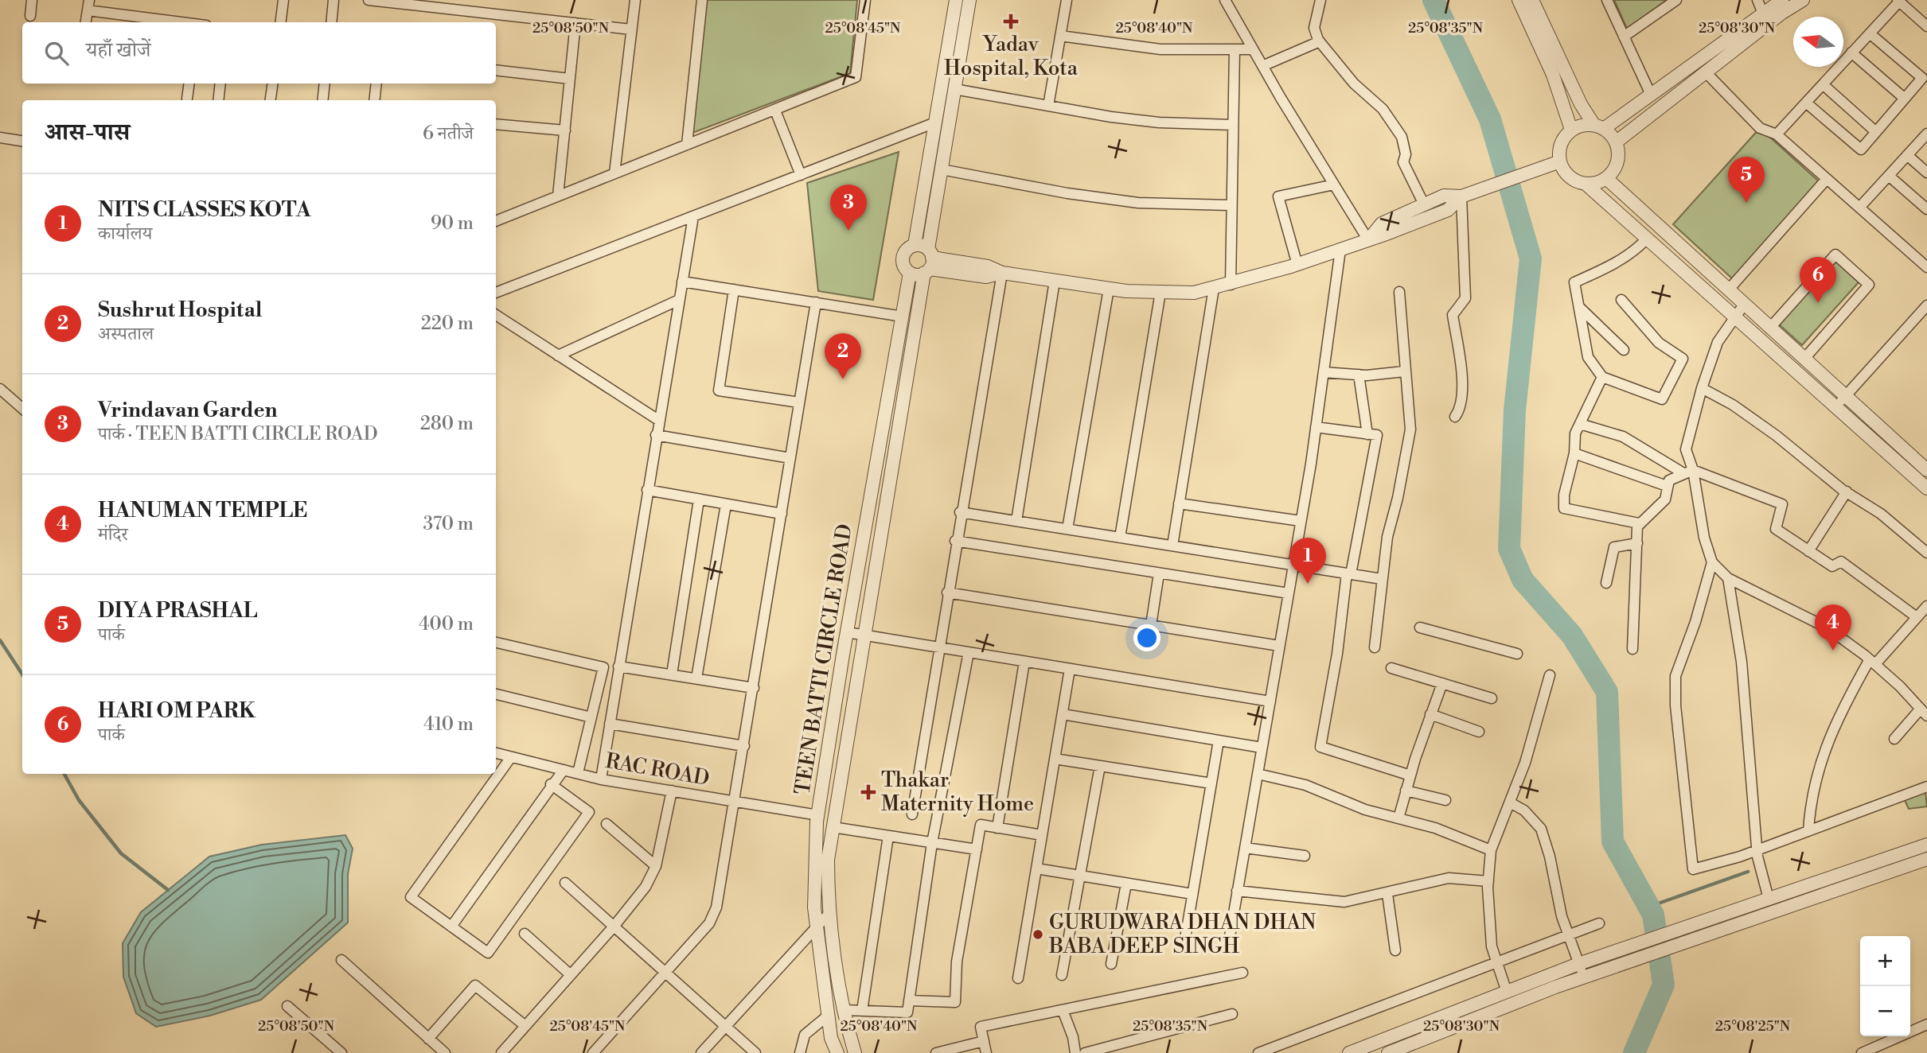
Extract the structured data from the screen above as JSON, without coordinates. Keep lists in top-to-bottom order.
{
  "streets": {
    "street": ["TEEN BATTI CIRCLE ROAD", "RAC ROAD"]
  },
  "crossings": [
    ["TEEN BATTI CIRCLE ROAD", "RAC ROAD"]
  ],
  "places": {
    "health": ["Yadav Hospital, Kota", "Thakar Maternity Home"],
    "other": ["GURUDWARA DHAN DHAN BABA DEEP SINGH"]
  },
  "north": "left",
  "page": {
    "search": "यहाँ खोजें",
    "heading": ["आस-पास", "6 नतीजे"],
    "pins": [
      "5",
      "3",
      "6",
      "2",
      "1",
      "4"
    ],
    "list": [
      {
        "mark": "1",
        "name": "NITS CLASSES KOTA",
        "note": "कार्यालय",
        "value": "90 m"
      },
      {
        "mark": "2",
        "name": "Sushrut Hospital",
        "note": "अस्पताल",
        "value": "220 m"
      },
      {
        "mark": "3",
        "name": "Vrindavan Garden",
        "note": "पार्क · TEEN BATTI CIRCLE ROAD",
        "value": "280 m"
      },
      {
        "mark": "4",
        "name": "HANUMAN TEMPLE",
        "note": "मंदिर",
        "value": "370 m"
      },
      {
        "mark": "5",
        "name": "DIYA PRASHAL",
        "note": "पार्क",
        "value": "400 m"
      },
      {
        "mark": "6",
        "name": "HARI OM PARK",
        "note": "पार्क",
        "value": "410 m"
      }
    ],
    "map_buttons": ["+", "−"]
  },
  "coordinates": [
    "25°08'50\"N",
    "25°08'45\"N",
    "25°08'40\"N",
    "25°08'35\"N",
    "25°08'30\"N",
    "25°08'25\"N"
  ]
}
